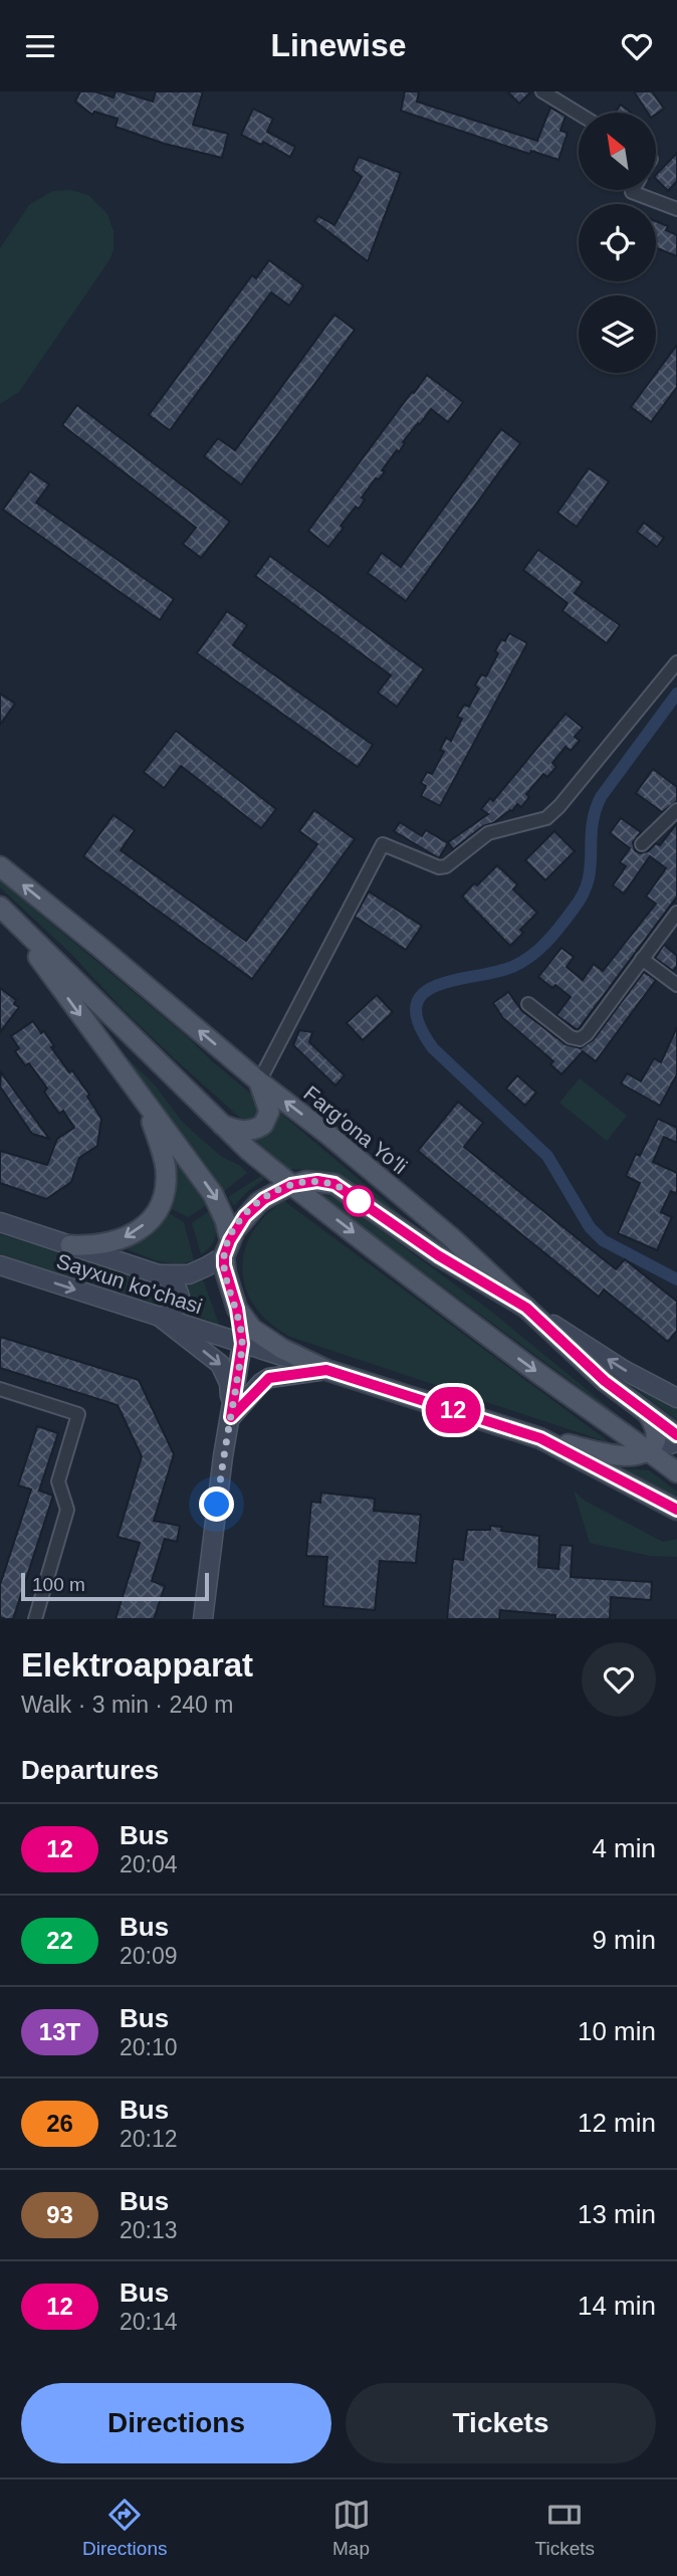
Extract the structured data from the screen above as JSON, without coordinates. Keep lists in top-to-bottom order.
{
  "streets": {
    "main road": ["Farg'ona Yo'li", "Sayxun ko'chasi"]
  },
  "lines": ["bus line 12"],
  "scale_bar": "100 m",
  "north": "top left",
  "page": {
    "header": "Linewise",
    "on_map": "12",
    "scale": "100 m",
    "heading": [
      ["Elektroapparat", "Walk · 3 min · 240 m"],
      "Departures"
    ],
    "list": [
      {
        "mark": "12",
        "name": "Bus",
        "note": "20:04",
        "value": "4 min"
      },
      {
        "mark": "22",
        "name": "Bus",
        "note": "20:09",
        "value": "9 min"
      },
      {
        "mark": "13Т",
        "name": "Bus",
        "note": "20:10",
        "value": "10 min"
      },
      {
        "mark": "26",
        "name": "Bus",
        "note": "20:12",
        "value": "12 min"
      },
      {
        "mark": "93",
        "name": "Bus",
        "note": "20:13",
        "value": "13 min"
      },
      {
        "mark": "12",
        "name": "Bus",
        "note": "20:14",
        "value": "14 min"
      }
    ],
    "buttons": ["Directions", "Tickets"],
    "tabs": ["Directions", "Map", "Tickets"]
  }
}
